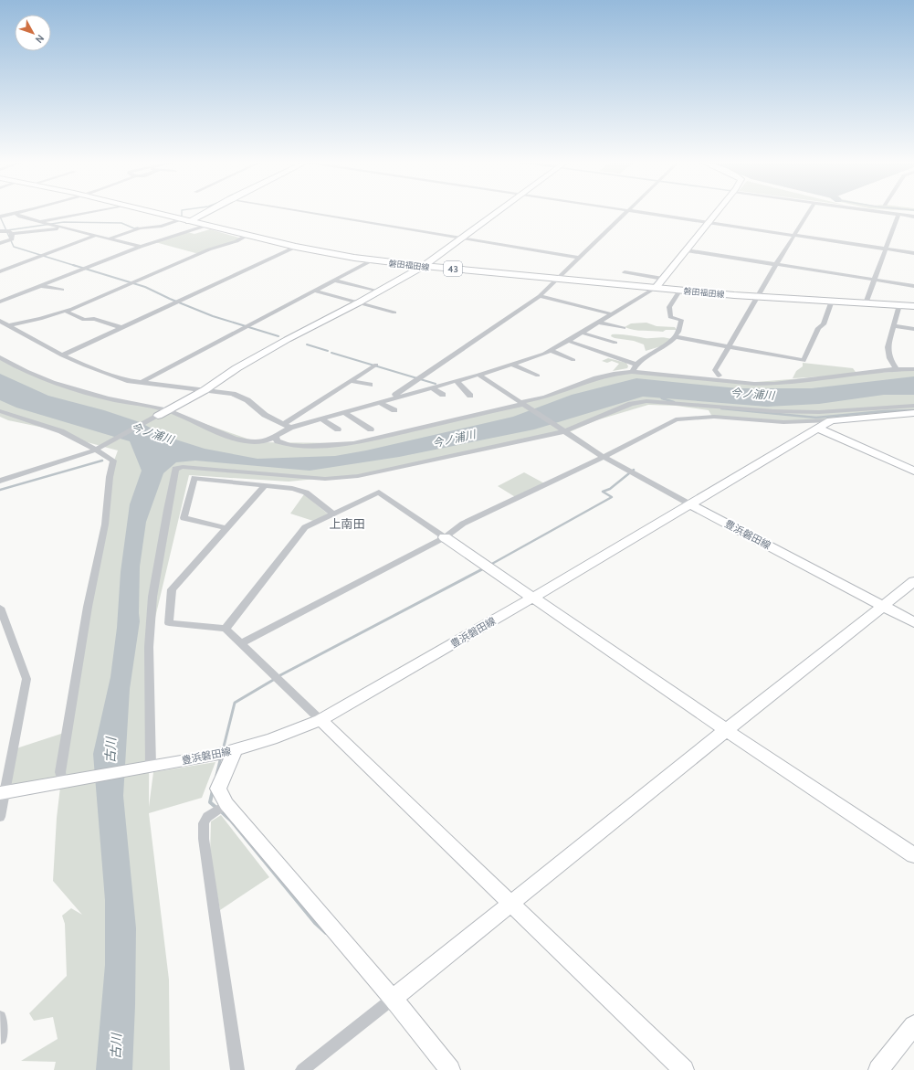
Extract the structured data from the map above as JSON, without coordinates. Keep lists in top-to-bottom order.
{
  "streets": {
    "main road": ["磐田福田線", "43"],
    "street": ["豊浜磐田線"]
  },
  "districts": ["上南田"],
  "water": ["今ノ浦川", "古川"],
  "north": "bottom right"
}
